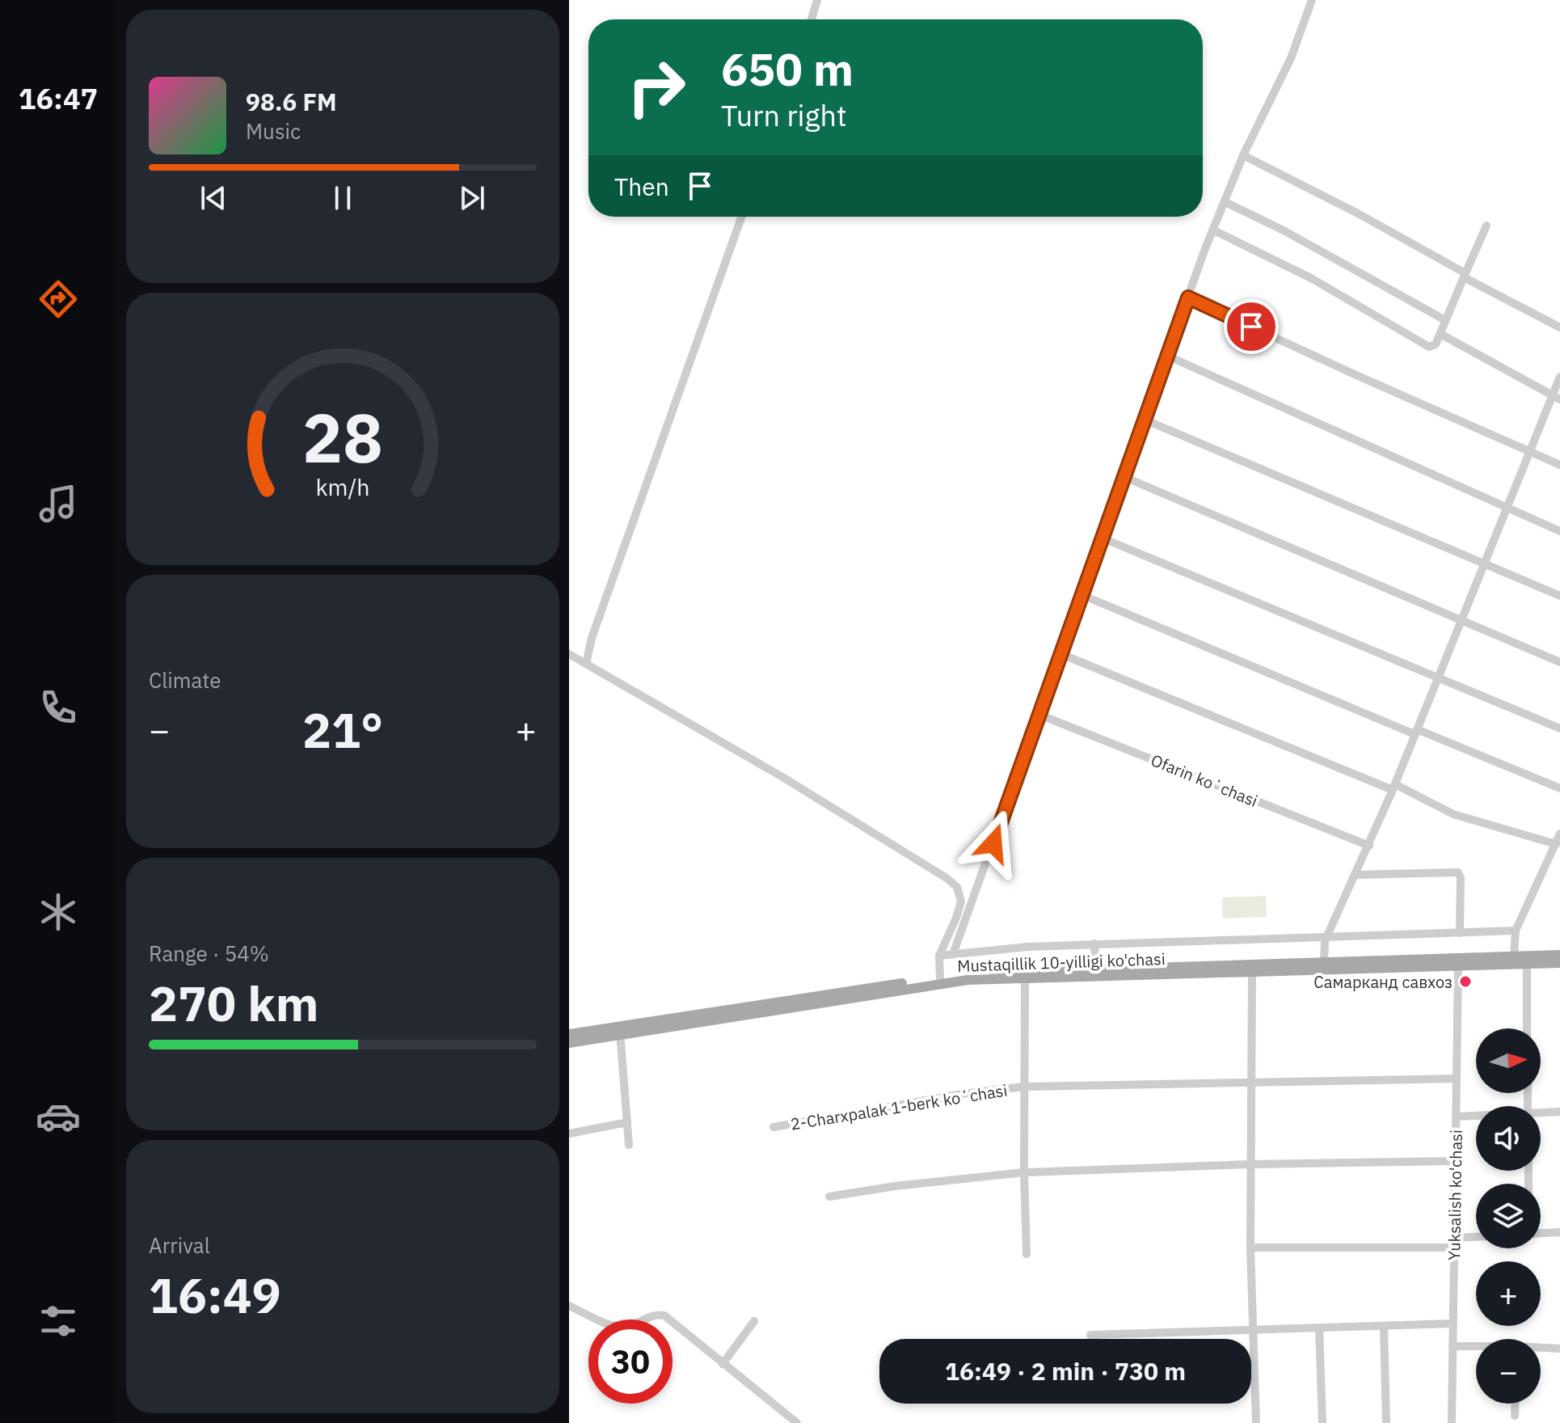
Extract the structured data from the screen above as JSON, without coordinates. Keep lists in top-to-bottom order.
{
  "streets": {
    "main road": ["Mustaqillik 10-yilligi ko'chasi"],
    "street": ["Ofarin koʻchasi", "2-Charxpalak 1-berk koʻchasi", "Yuksalish ko'chasi"]
  },
  "crossings": [
    ["Mustaqillik 10-yilligi ko'chasi", "Yuksalish ko'chasi"],
    ["2-Charxpalak 1-berk koʻchasi", "Yuksalish ko'chasi"]
  ],
  "places": ["Самарканд савхоз"],
  "north": "right",
  "page": {
    "tabs": "16:47",
    "turn": ["650 m", "Turn right"],
    "song": ["98.6 FM", "Music"],
    "then": "Then",
    "tile": [
      "Climate",
      ["Range · 54%", "270 km"],
      ["Arrival", "16:49"]
    ],
    "heat": ["−", "21°", "+"],
    "map_buttons": ["+", "−"],
    "limit": "30",
    "trip": "16:49 · 2 min · 730 m",
    "gauge": ["28", "km/h"]
  }
}
